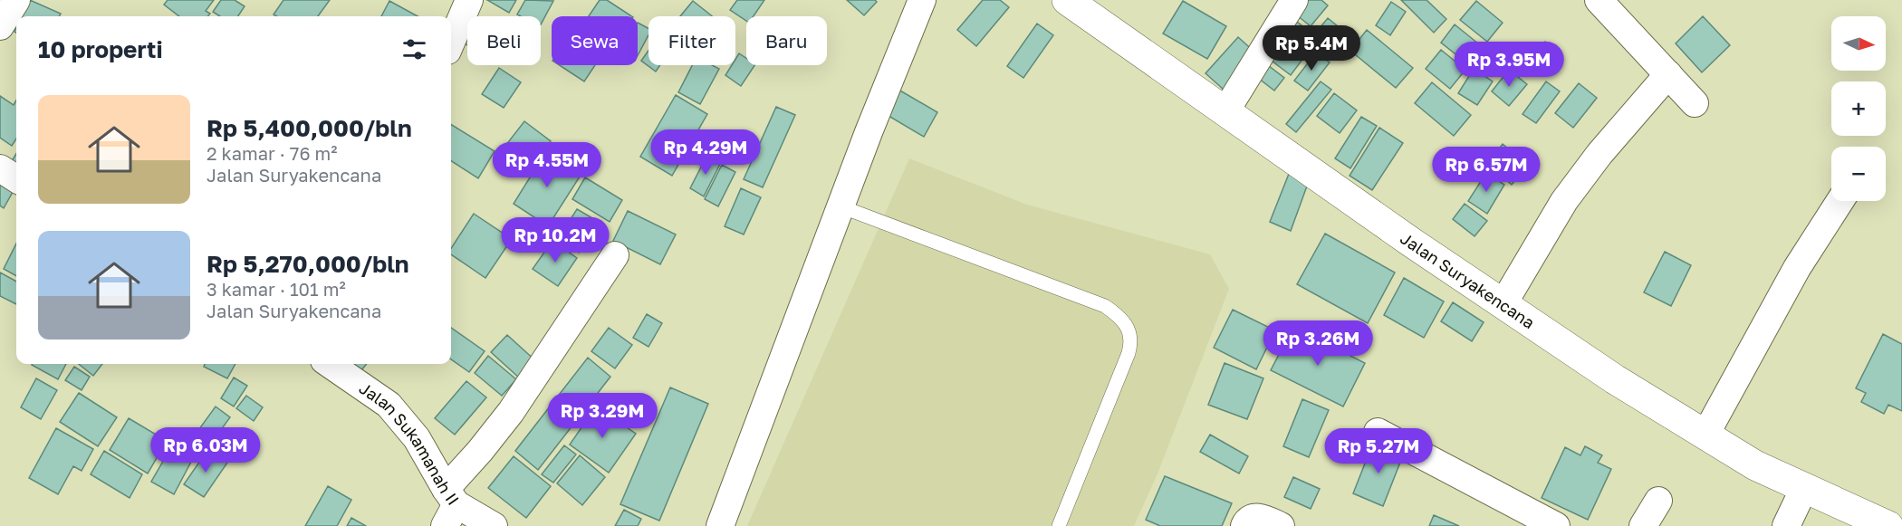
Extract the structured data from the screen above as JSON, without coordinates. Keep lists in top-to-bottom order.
{
  "streets": {
    "street": ["Jalan Suryakencana", "Jalan Sukamanah II"]
  },
  "north": "right",
  "page": {
    "map_buttons": ["+", "−"],
    "chip": [
      "Beli",
      "Sewa",
      "Filter",
      "Baru"
    ],
    "heading": "10 properti",
    "price": [
      "Rp 5.4M",
      "Rp 3.95M",
      "Rp 4.29M",
      "Rp 4.55M",
      "Rp 6.57M",
      "Rp 10.2M",
      "Rp 3.26M",
      "Rp 3.29M",
      "Rp 6.03M",
      "Rp 5.27M"
    ],
    "list": [
      {
        "name": "Rp 5,400,000/bln",
        "note": "2 kamar · 76 m² · Jalan Suryakencana"
      },
      {
        "name": "Rp 5,270,000/bln",
        "note": "3 kamar · 101 m² · Jalan Suryakencana"
      }
    ]
  }
}
